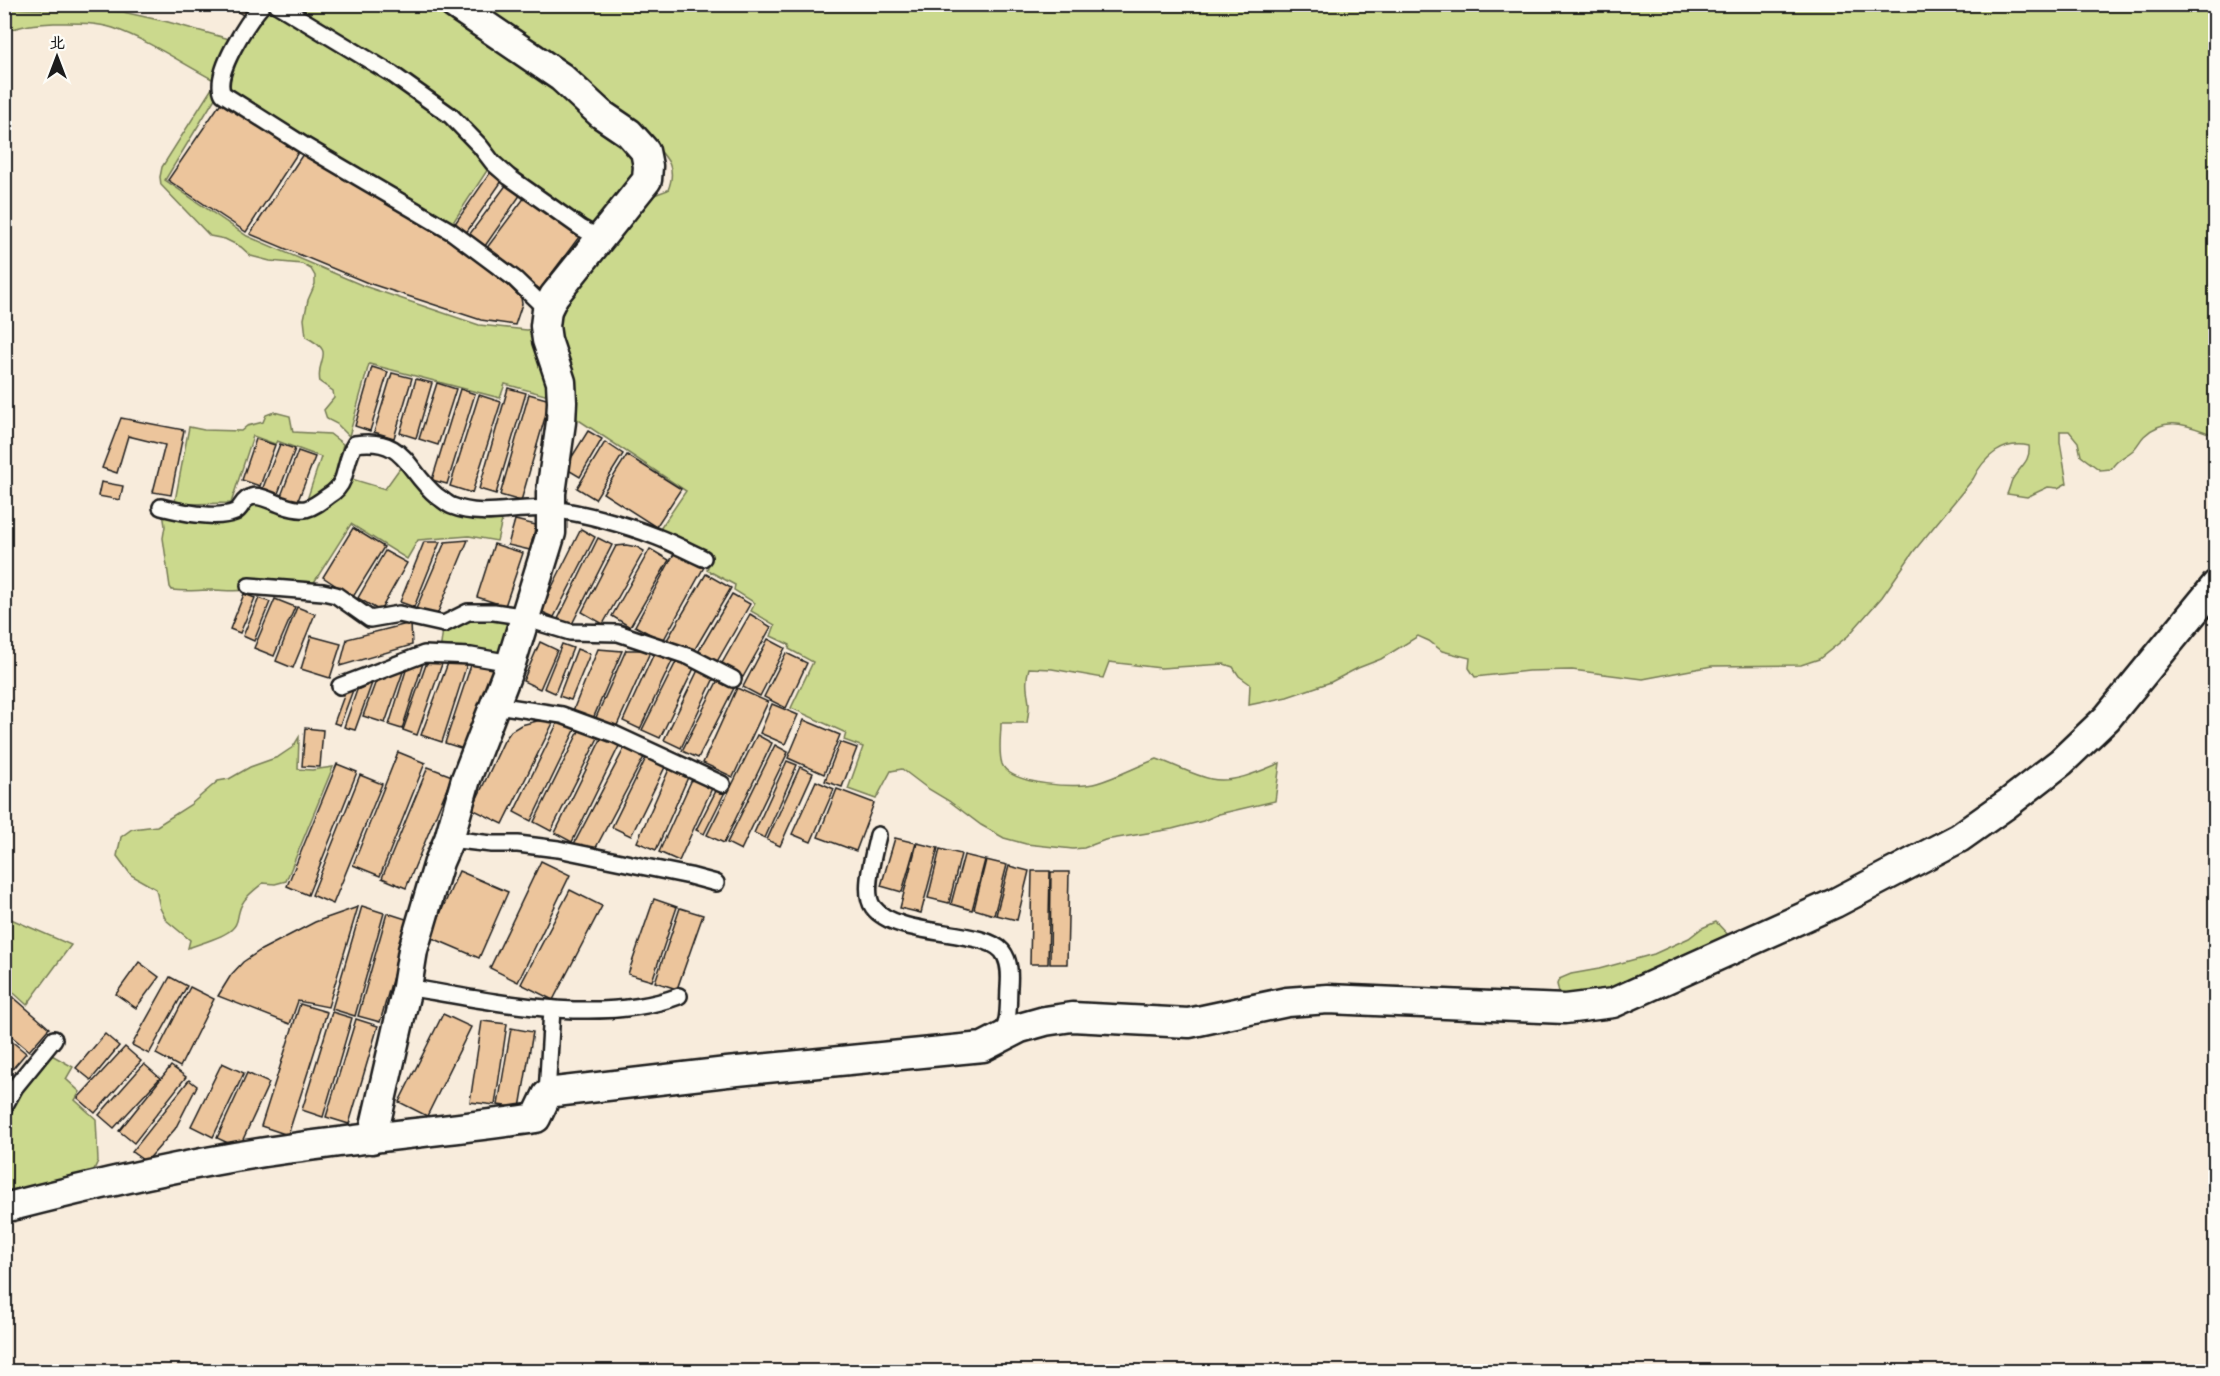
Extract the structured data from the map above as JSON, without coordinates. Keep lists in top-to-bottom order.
{
  "north": "top"
}
